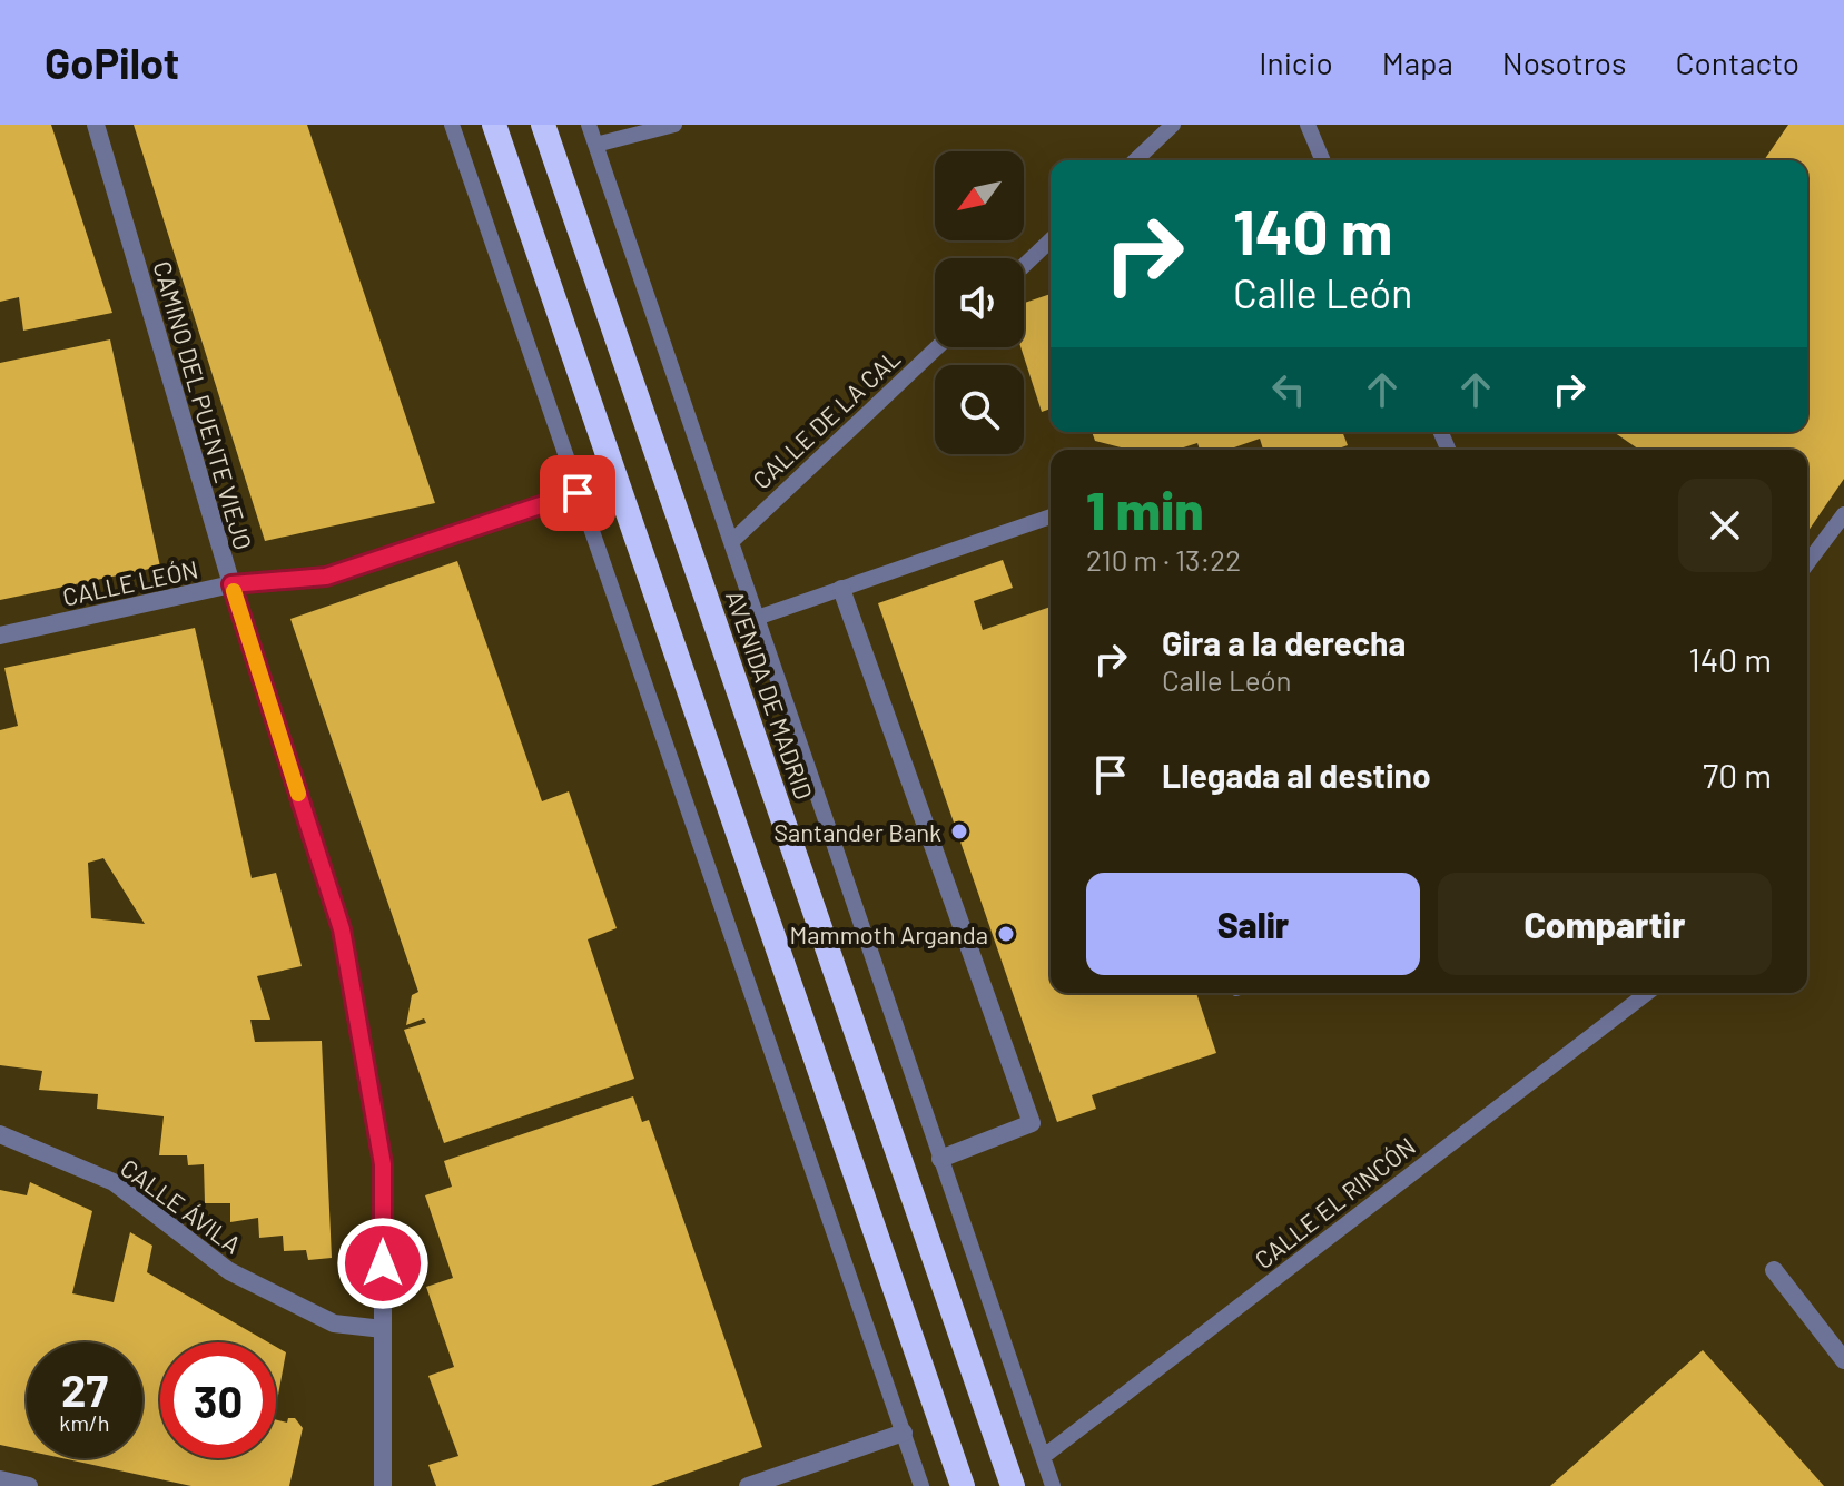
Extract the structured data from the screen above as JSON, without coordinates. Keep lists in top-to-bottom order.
{
  "streets": {
    "highway": ["AVENIDA DE MADRID"],
    "street": ["CAMINO DEL PUENTE VIEJO", "CALLE LEÓN", "CALLE ÁVILA"],
    "lane": ["CALLE DE LA CAL", "CALLE EL RINCÓN"]
  },
  "crossings": [
    ["CAMINO DEL PUENTE VIEJO", "CALLE LEÓN"],
    ["CAMINO DEL PUENTE VIEJO", "CALLE ÁVILA"]
  ],
  "places": ["Santander Bank", "Mammoth Arganda"],
  "north": "bottom left",
  "page": {
    "header": "GoPilot",
    "nav": [
      "Inicio",
      "Mapa",
      "Nosotros",
      "Contacto"
    ],
    "turn": ["140 m", "Calle León"],
    "heading": ["1 min", "210 m · 13:22"],
    "list": [
      {
        "name": "Gira a la derecha",
        "note": "Calle León",
        "value": "140 m"
      },
      {
        "name": "Llegada al destino",
        "value": "70 m"
      }
    ],
    "buttons": ["Salir", "Compartir"],
    "speed": "27 km/h",
    "limit": "30"
  }
}
